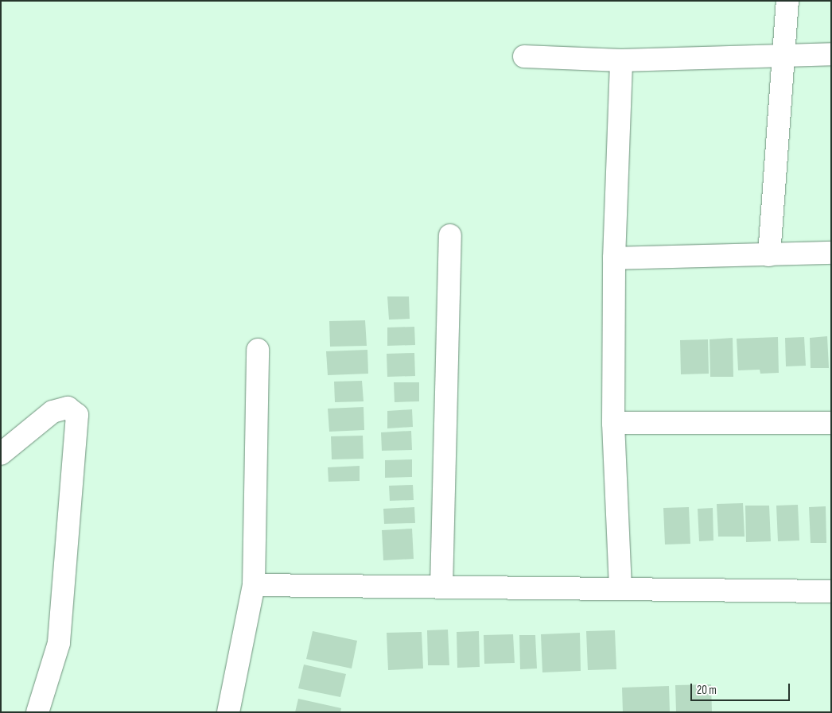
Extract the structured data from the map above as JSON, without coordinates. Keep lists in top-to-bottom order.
{
  "scale_bar": "20 m"
}
